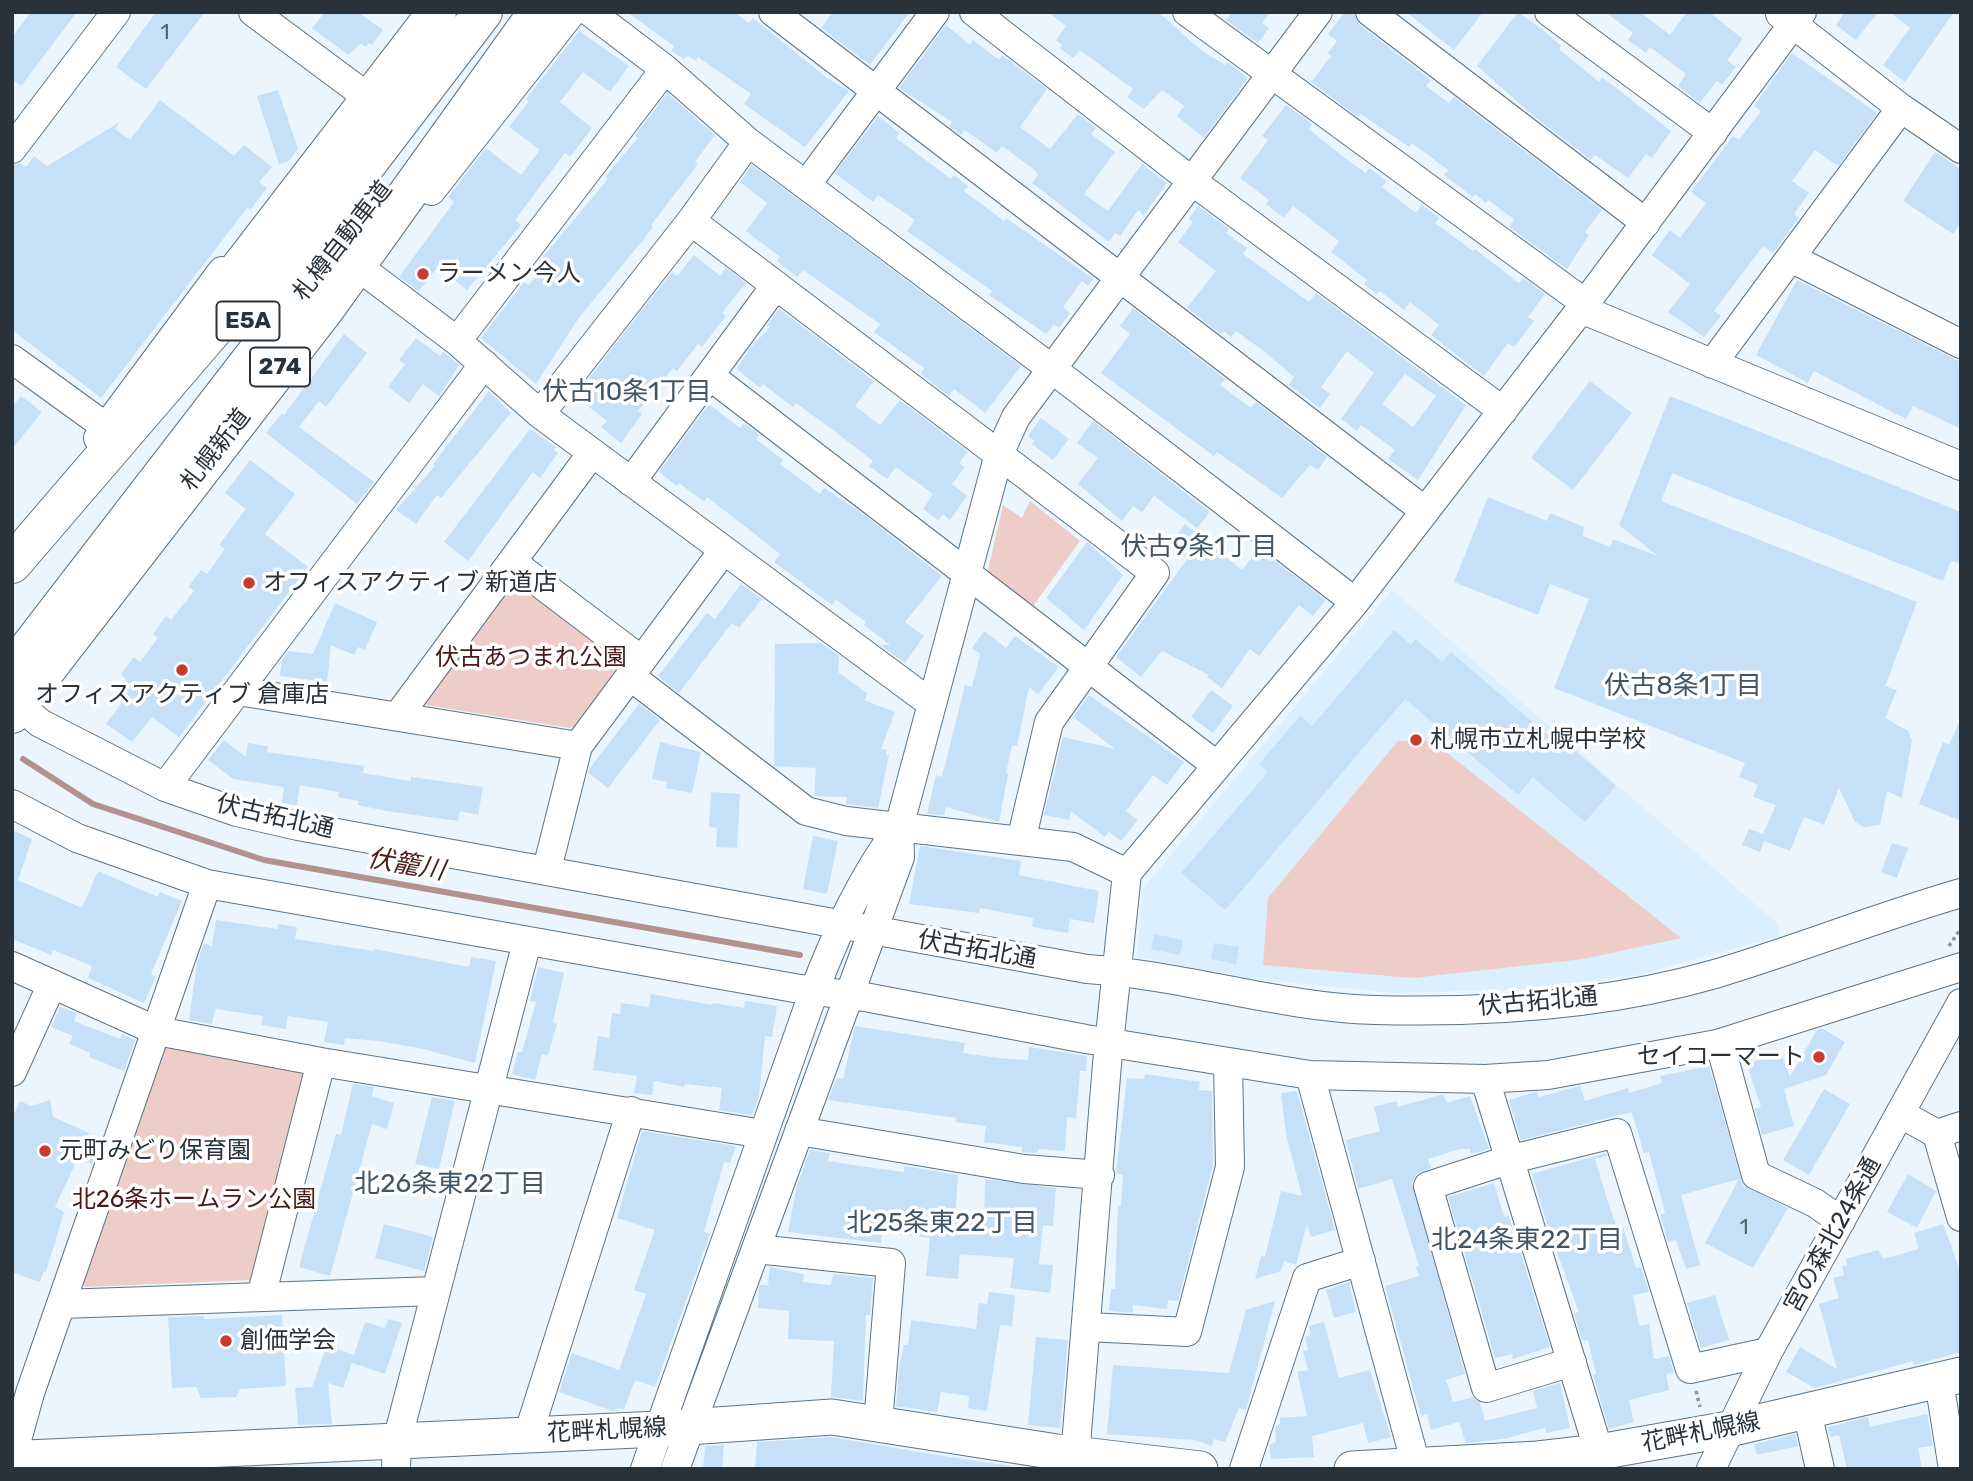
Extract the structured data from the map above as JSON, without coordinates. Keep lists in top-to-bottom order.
{
  "streets": {
    "highway": [
      "札樽自動車道",
      "E5A",
      "274",
      "札幌新道"
    ],
    "main road": ["花畔札幌線"],
    "street": ["伏古拓北通", "宮の森北24条通"]
  },
  "crossings": [
    ["札樽自動車道", "札幌新道"],
    ["札樽自動車道", "伏古拓北通"],
    ["札幌新道", "伏古拓北通"],
    ["宮の森北24条通", "花畔札幌線"]
  ],
  "districts": [
    "伏古10条1丁目",
    "伏古9条1丁目",
    "伏古8条1丁目",
    "北26条東22丁目",
    "北25条東22丁目",
    "北24条東22丁目"
  ],
  "water": ["伏籠川"],
  "parks": ["伏古あつまれ公園", "北26条ホームラン公園"],
  "places": [
    "ラーメン今人",
    "オフィスアクティブ 新道店",
    "オフィスアクティブ 倉庫店",
    "札幌市立札幌中学校",
    "セイコーマート",
    "元町みどり保育園",
    "創価学会"
  ],
  "house_numbers": ["1", "1"]
}
